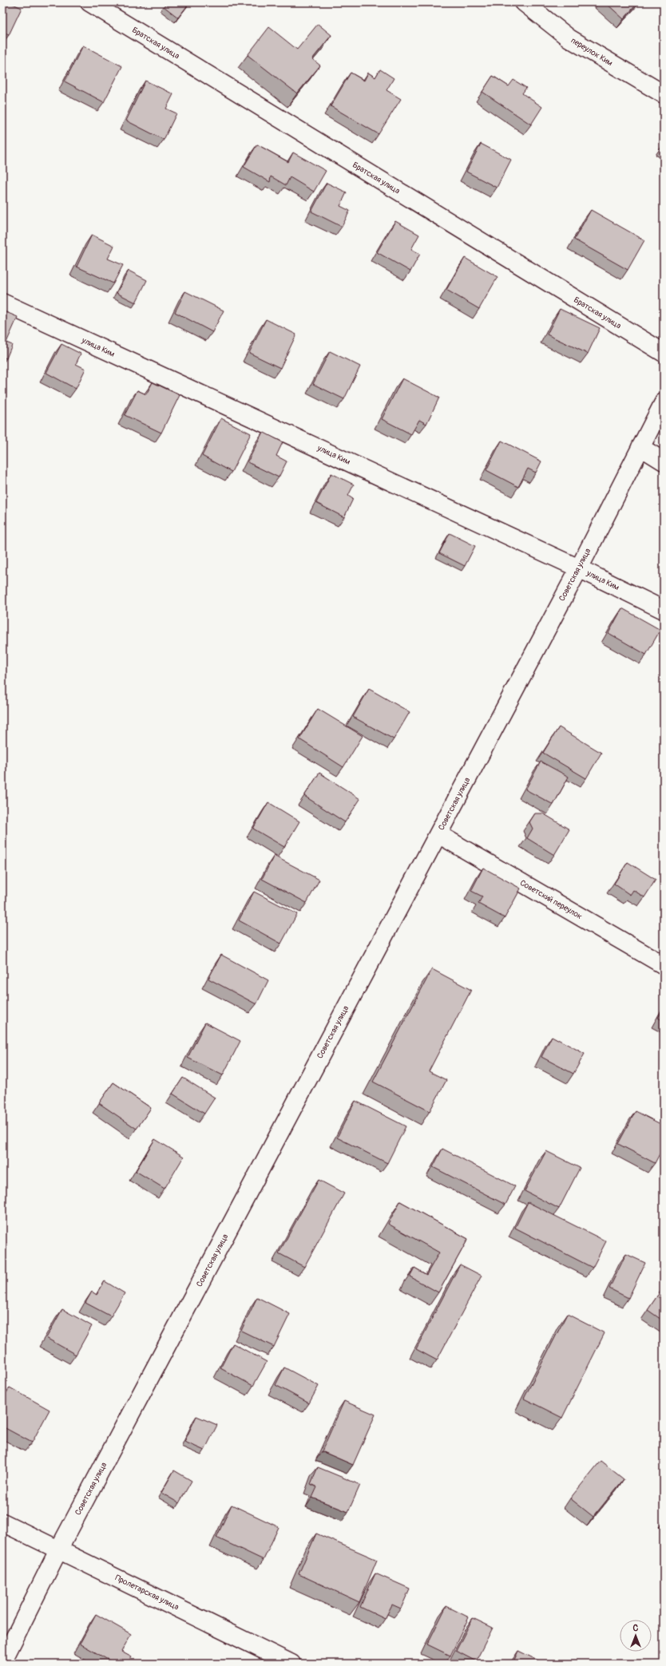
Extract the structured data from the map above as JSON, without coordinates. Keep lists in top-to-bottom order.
{
  "streets": {
    "street": [
      "Братская улица",
      "переулок Ким",
      "улица Ким",
      "Советская улица",
      "Советский переулок",
      "Пролетарская улица"
    ]
  },
  "crossings": [
    ["улица Ким", "Советская улица"],
    ["Советская улица", "Советский переулок"],
    ["Советская улица", "Пролетарская улица"]
  ],
  "north": "top"
}
